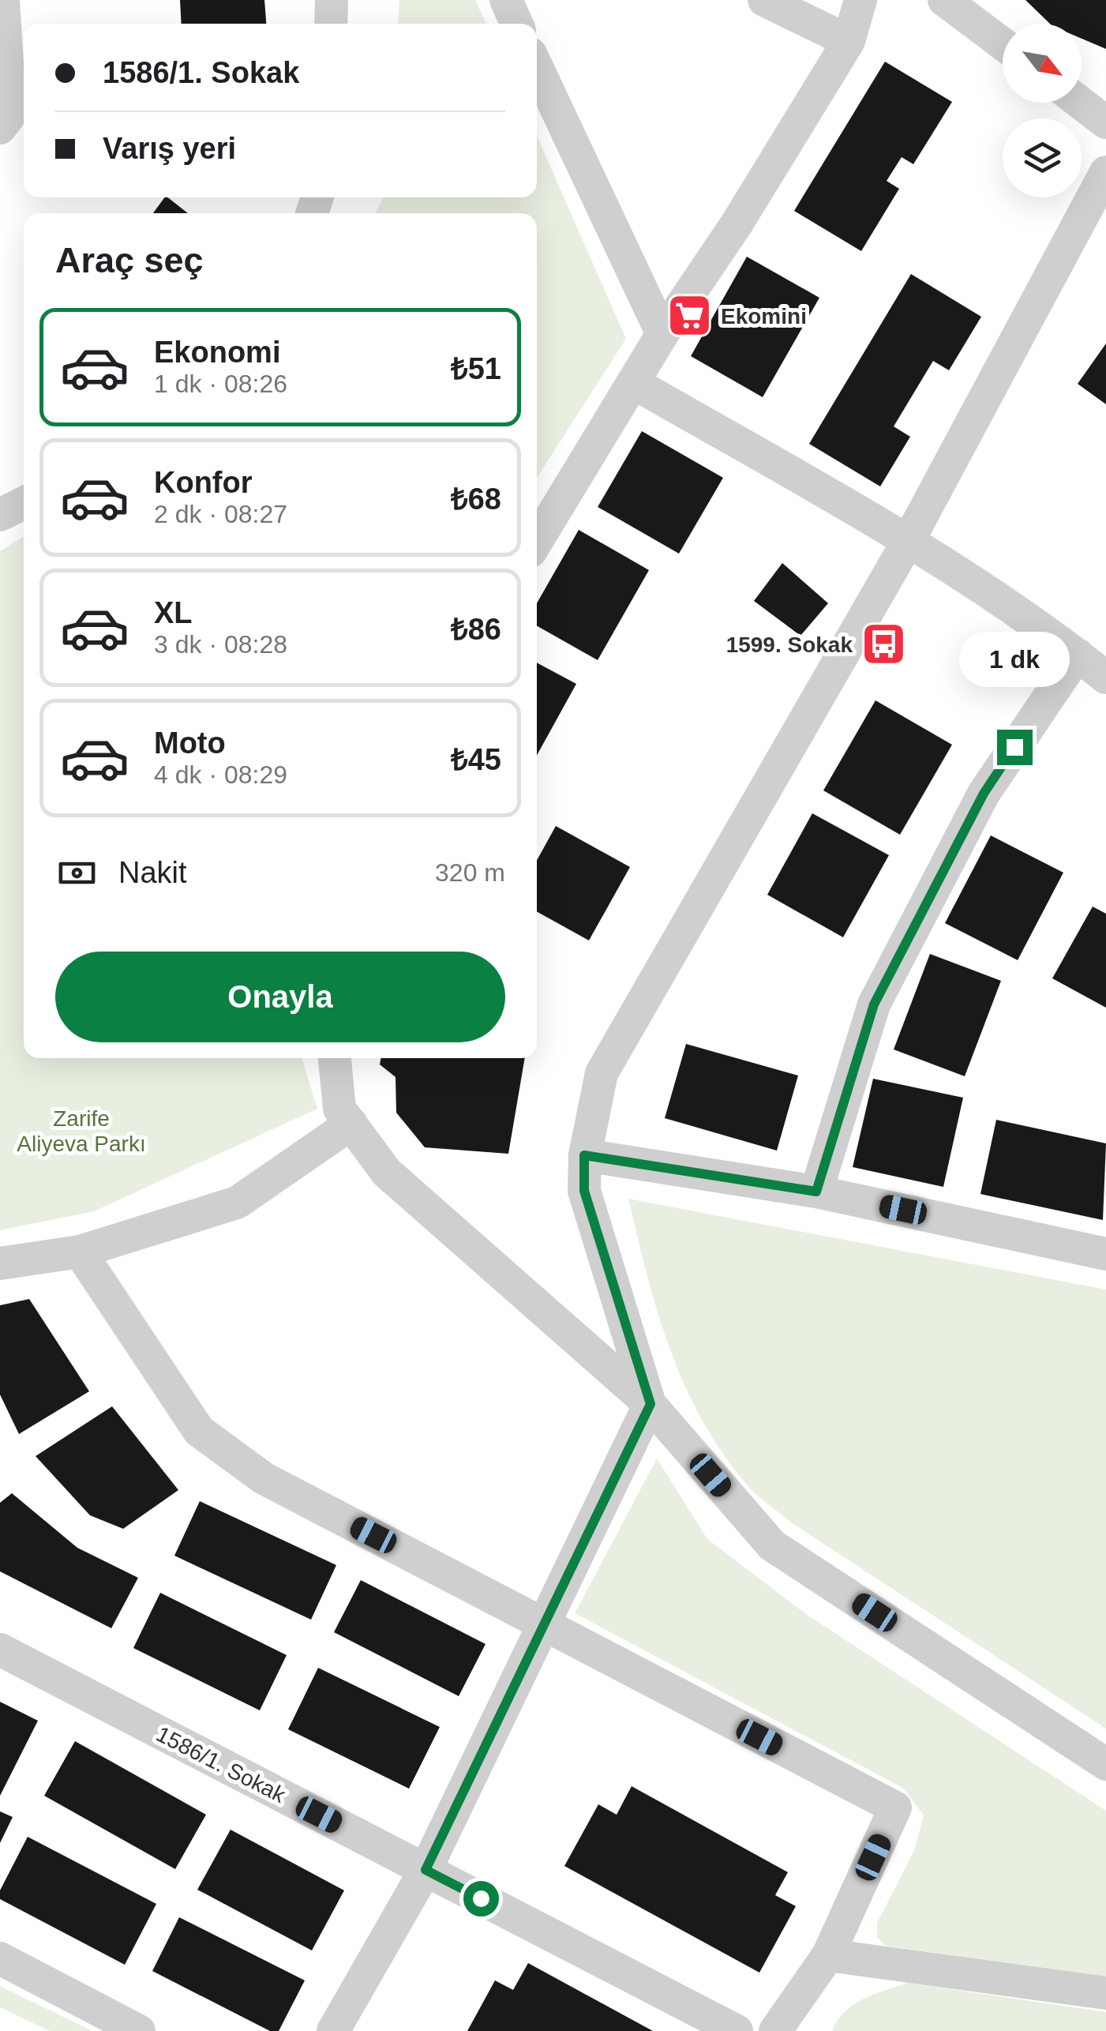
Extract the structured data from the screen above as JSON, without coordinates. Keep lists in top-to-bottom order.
{
  "streets": {
    "street": ["1586/1. Sokak"]
  },
  "parks": ["Zarife Aliyeva Parkı"],
  "places": {
    "supermarket": ["Ekomini"],
    "bus stop": ["1599. Sokak"]
  },
  "north": "bottom right",
  "page": {
    "banner": ["1586/1. Sokak", "Varış yeri"],
    "heading": "Araç seç",
    "list": [
      {
        "name": "Ekonomi",
        "note": "1 dk · 08:26",
        "value": "₺51"
      },
      {
        "name": "Konfor",
        "note": "2 dk · 08:27",
        "value": "₺68"
      },
      {
        "name": "XL",
        "note": "3 dk · 08:28",
        "value": "₺86"
      },
      {
        "name": "Moto",
        "note": "4 dk · 08:29",
        "value": "₺45"
      }
    ],
    "bubble": "1 dk",
    "pay": ["Nakit", "320 m"],
    "buttons": "Onayla"
  }
}
